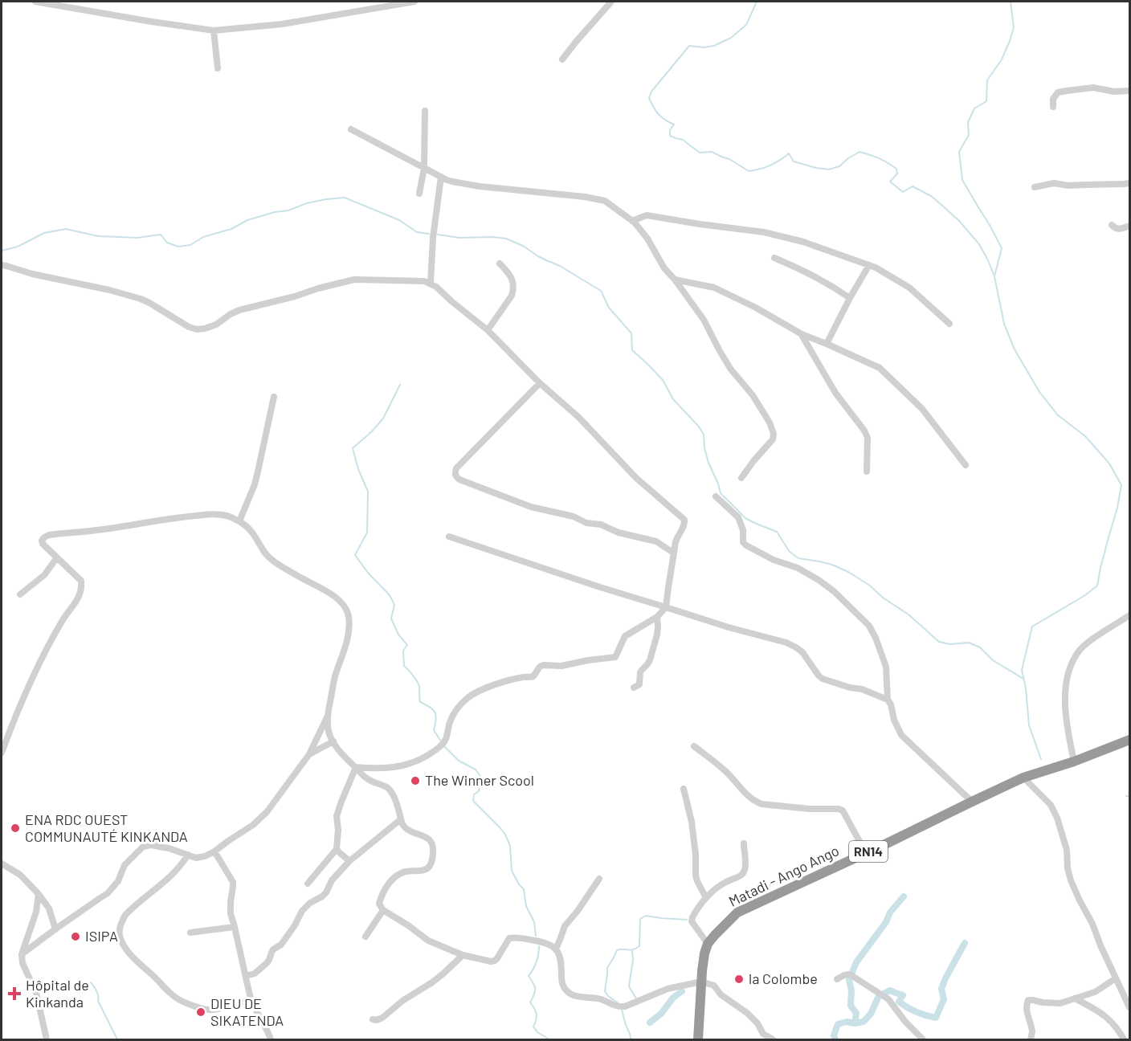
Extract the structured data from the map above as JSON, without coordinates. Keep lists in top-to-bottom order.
{
  "streets": {
    "highway": ["RN14", "Matadi - Ango Ango"]
  },
  "places": {
    "other": [
      "The Winner Scool",
      "ENA RDC OUEST COMMUNAUTÉ KINKANDA",
      "ISIPA",
      "la Colombe",
      "DIEU DE SIKATENDA"
    ],
    "health": ["Hôpital de Kinkanda"]
  }
}
